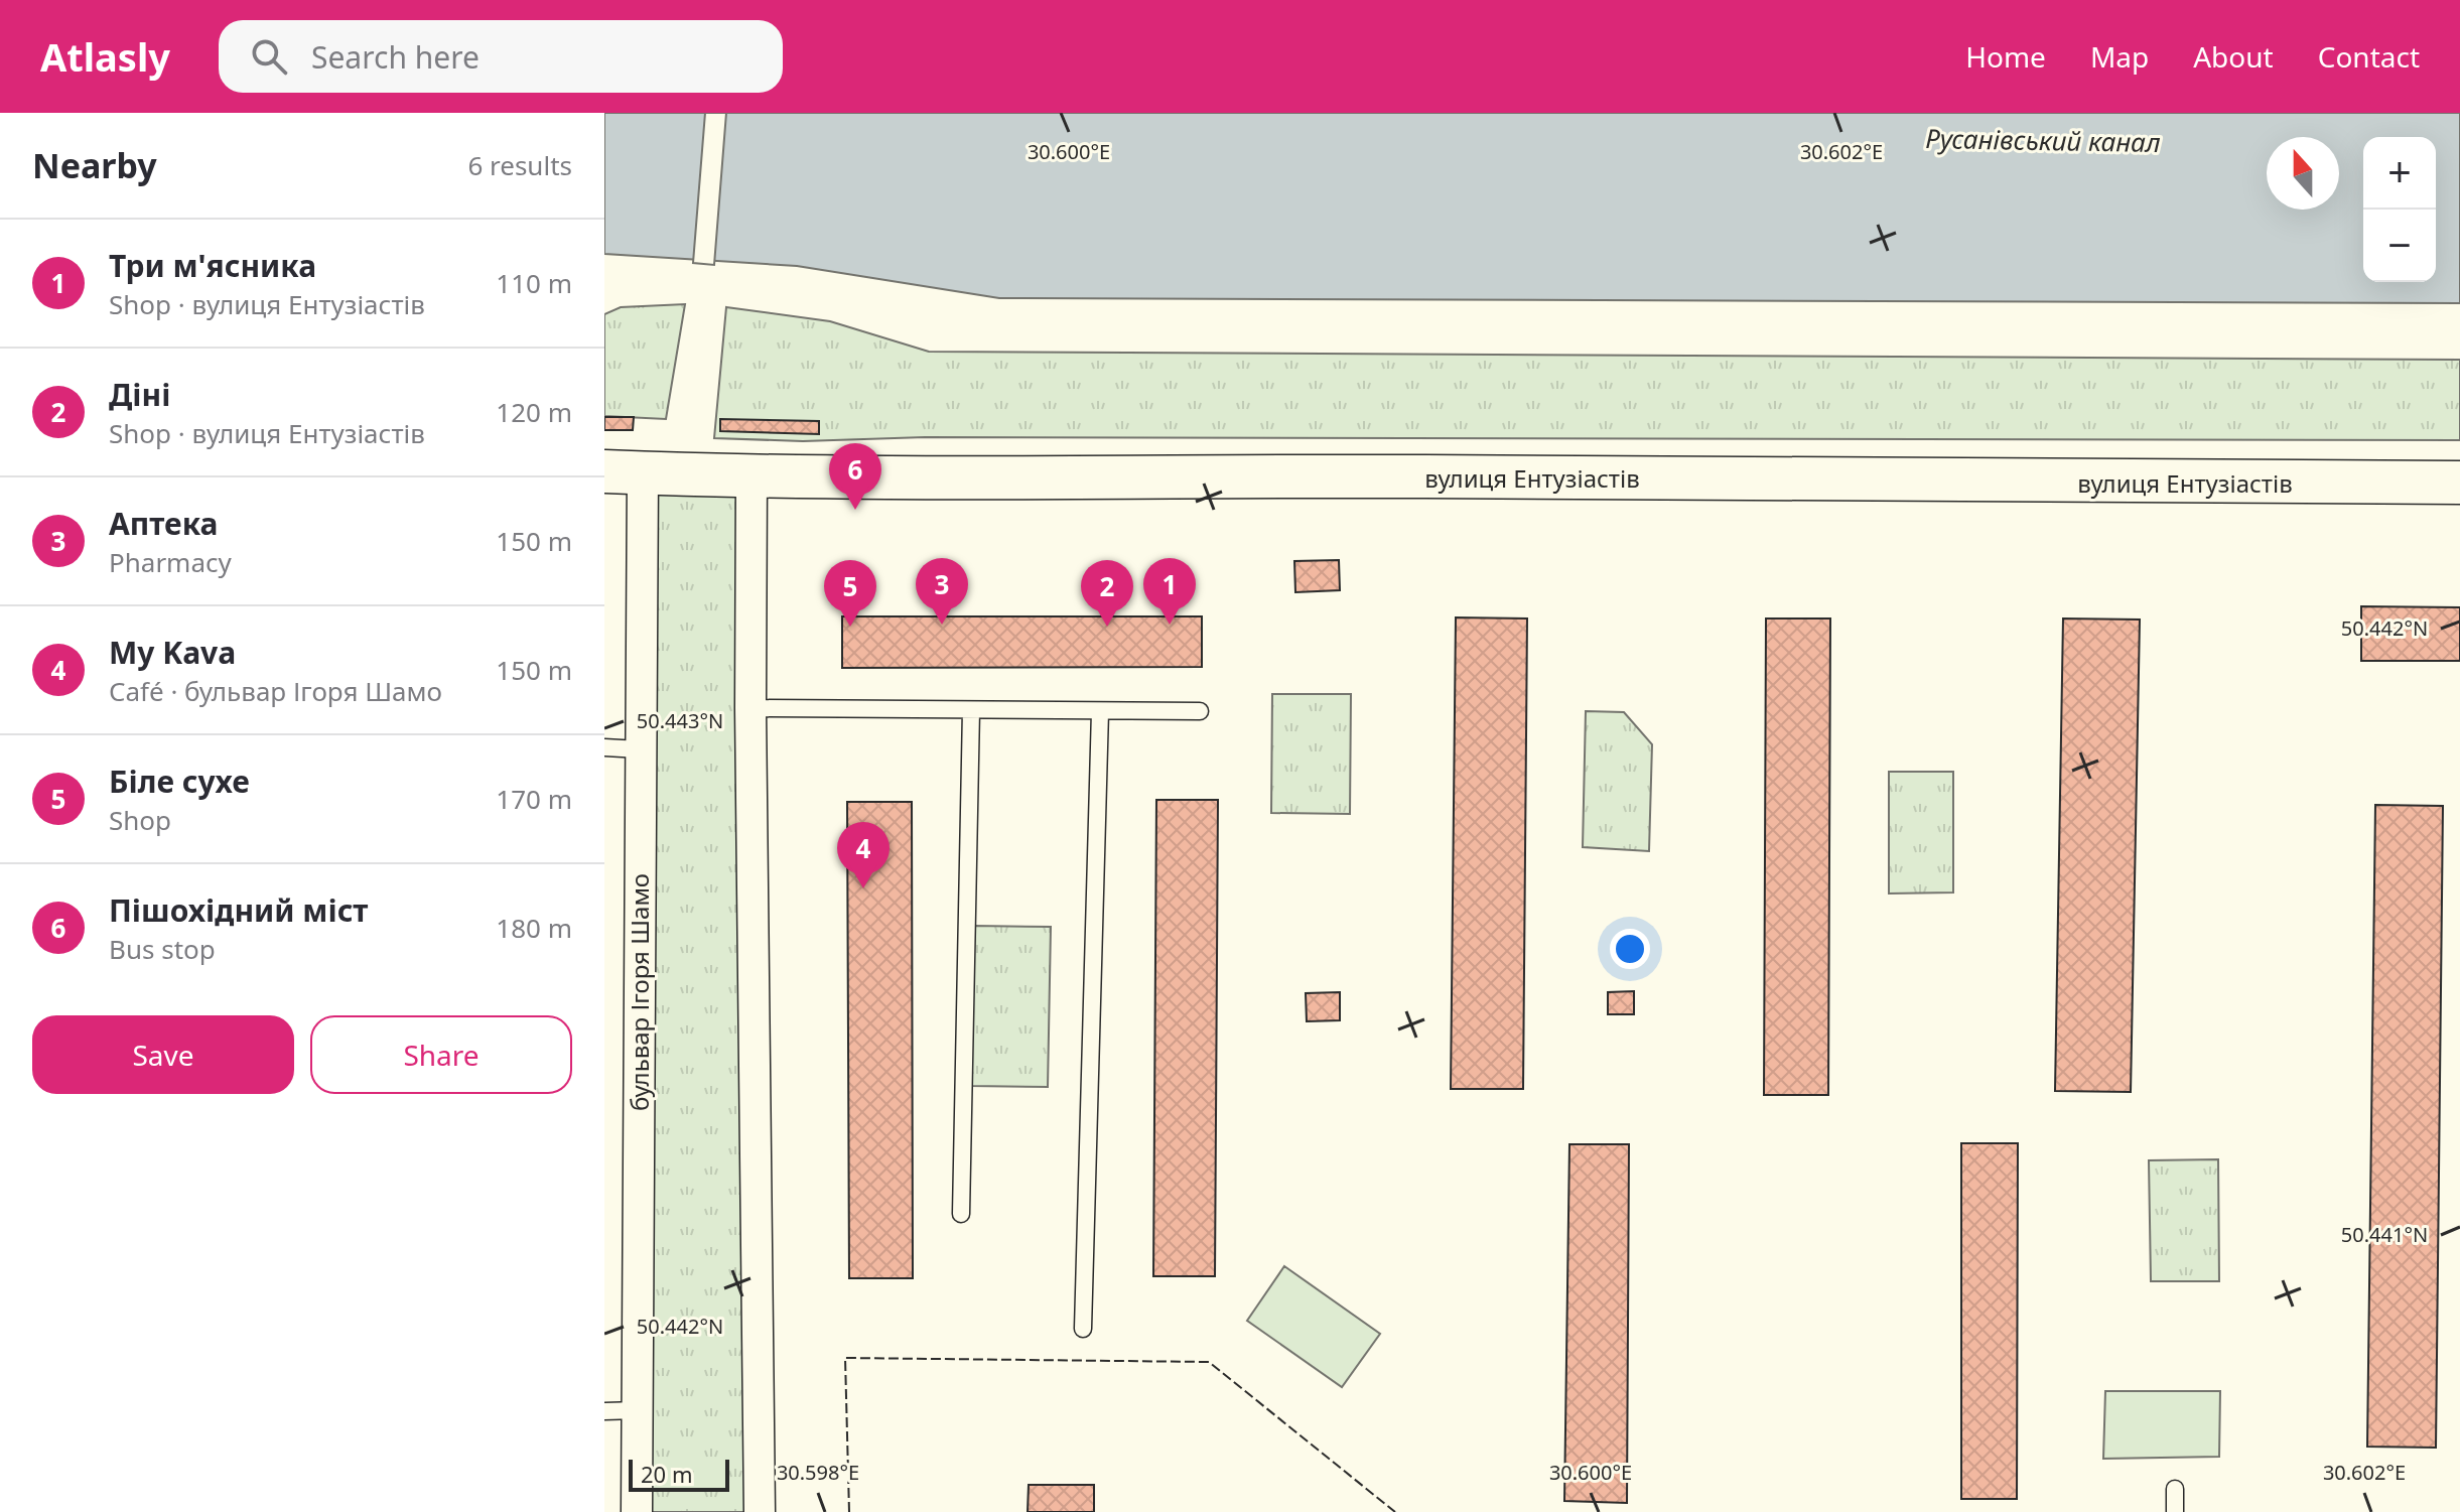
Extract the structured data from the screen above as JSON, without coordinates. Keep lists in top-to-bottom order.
{
  "streets": {
    "street": ["вулиця Ентузіастів", "бульвар Ігоря Шамо"]
  },
  "crossings": [
    ["вулиця Ентузіастів", "бульвар Ігоря Шамо"]
  ],
  "water": ["Русанівський канал"],
  "scale_bar": "20 m",
  "north": "top",
  "page": {
    "header": "Atlasly",
    "search": "Search here",
    "nav": [
      "Home",
      "Map",
      "About",
      "Contact"
    ],
    "heading": ["Nearby", "6 results"],
    "map_buttons": ["+", "−"],
    "list": [
      {
        "mark": "1",
        "name": "Три м'ясника",
        "note": "Shop · вулиця Ентузіастів",
        "value": "110 m"
      },
      {
        "mark": "2",
        "name": "Діні",
        "note": "Shop · вулиця Ентузіастів",
        "value": "120 m"
      },
      {
        "mark": "3",
        "name": "Аптека",
        "note": "Pharmacy",
        "value": "150 m"
      },
      {
        "mark": "4",
        "name": "My Kava",
        "note": "Café · бульвар Ігоря Шамо",
        "value": "150 m"
      },
      {
        "mark": "5",
        "name": "Біле сухе",
        "note": "Shop",
        "value": "170 m"
      },
      {
        "mark": "6",
        "name": "Пішохідний міст",
        "note": "Bus stop",
        "value": "180 m"
      }
    ],
    "pins": [
      "6",
      "1",
      "3",
      "2",
      "5",
      "4"
    ],
    "buttons": ["Save", "Share"],
    "scale": "20 m"
  },
  "coordinates": [
    "30.600°E",
    "30.602°E",
    "50.442°N",
    "50.443°N",
    "50.441°N",
    "30.598°E"
  ]
}
